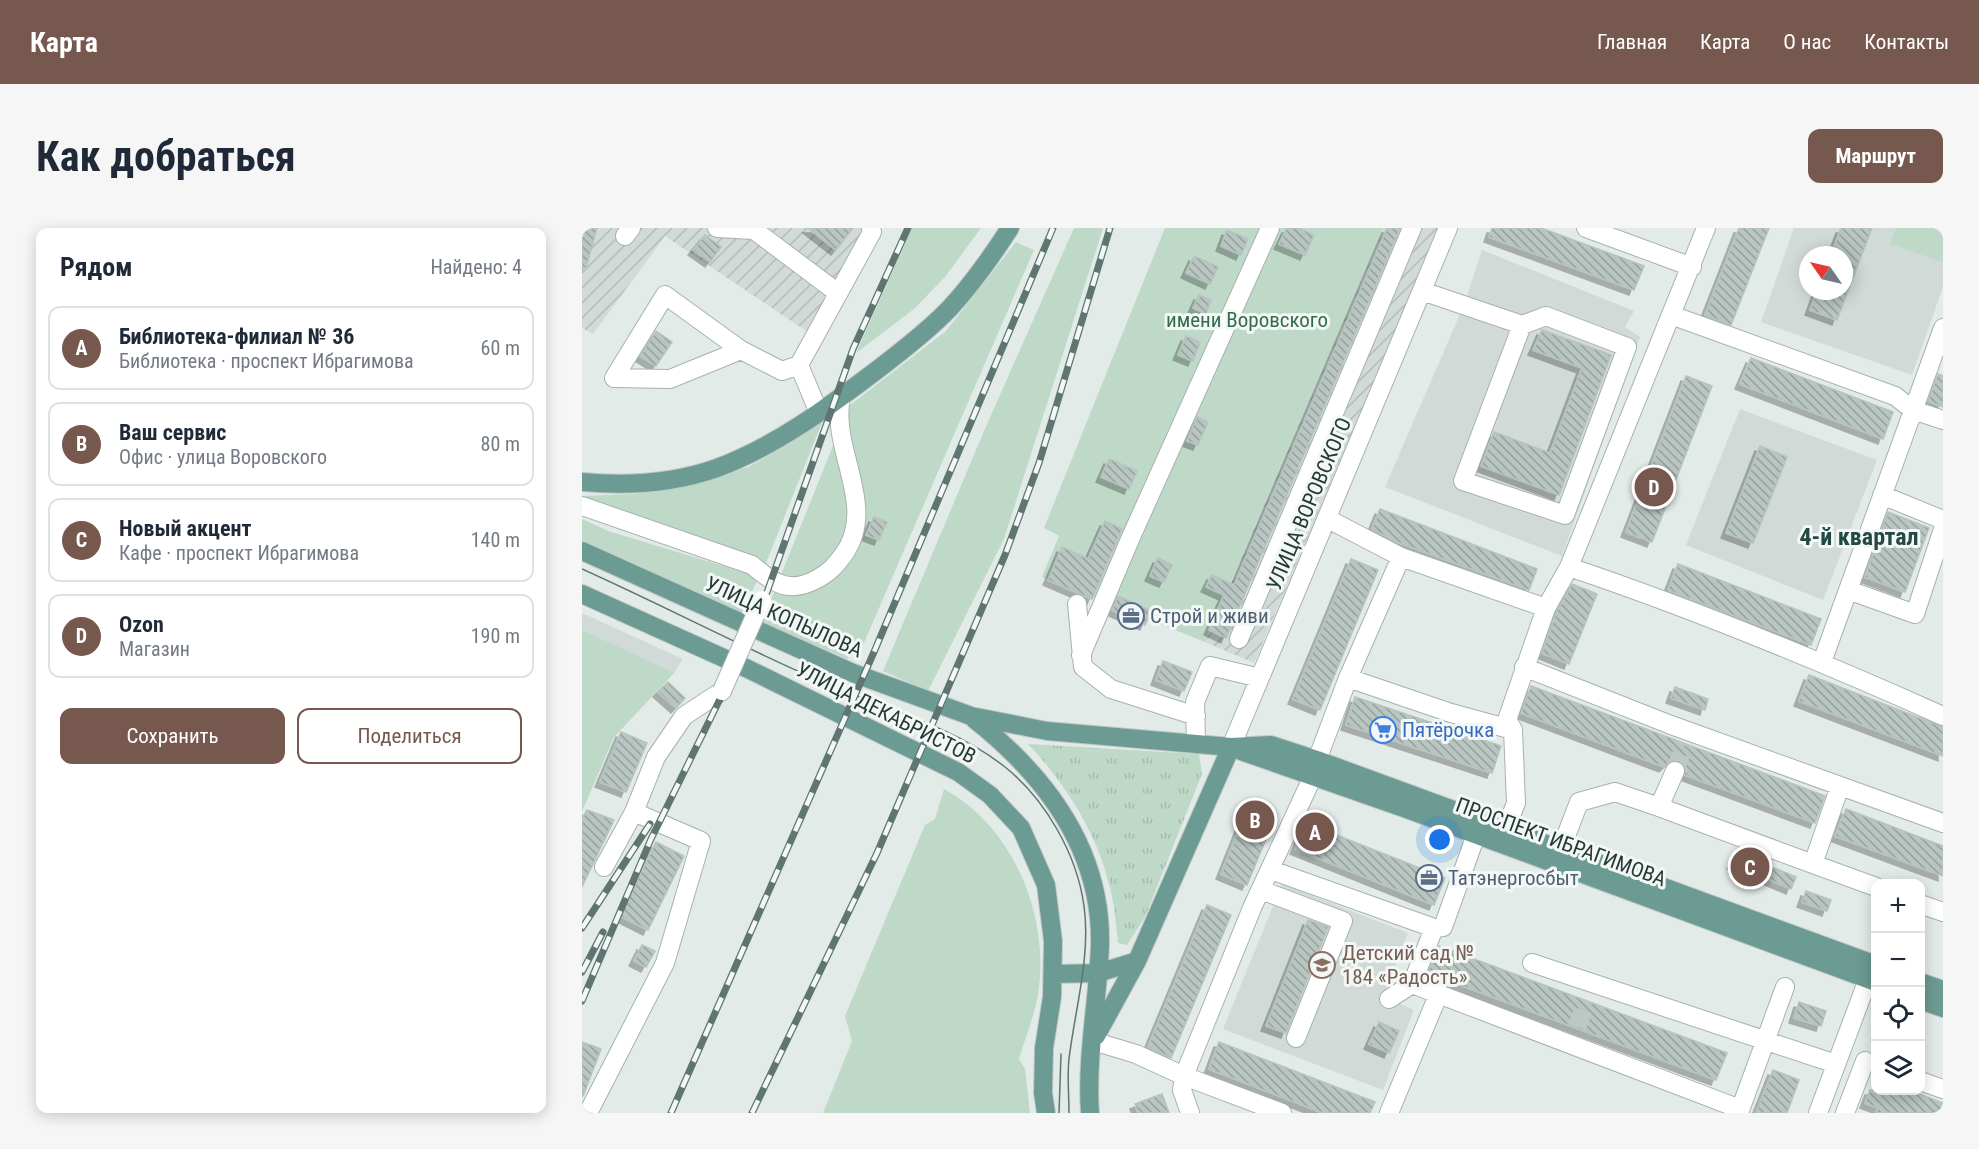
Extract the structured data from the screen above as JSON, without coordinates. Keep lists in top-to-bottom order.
{
  "streets": {
    "main road": [
      "УЛИЦА ВОРОВСКОГО",
      "УЛИЦА КОПЫЛОВА",
      "УЛИЦА ДЕКАБРИСТОВ",
      "ПРОСПЕКТ ИБРАГИМОВА"
    ]
  },
  "crossings": [
    ["УЛИЦА ВОРОВСКОГО", "УЛИЦА ДЕКАБРИСТОВ"],
    ["УЛИЦА ВОРОВСКОГО", "ПРОСПЕКТ ИБРАГИМОВА"],
    ["УЛИЦА КОПЫЛОВА", "УЛИЦА ДЕКАБРИСТОВ"],
    ["УЛИЦА КОПЫЛОВА", "ПРОСПЕКТ ИБРАГИМОВА"],
    ["УЛИЦА ДЕКАБРИСТОВ", "ПРОСПЕКТ ИБРАГИМОВА"]
  ],
  "districts": ["4-й квартал"],
  "parks": ["имени Воровского"],
  "places": {
    "office": ["Строй и живи", "Татэнергосбыт"],
    "supermarket": ["Пятёрочка"],
    "school or university": ["Детский сад № 184 «Радость»"]
  },
  "north": "top left",
  "page": {
    "header": "Карта",
    "nav": [
      "Главная",
      "Карта",
      "О нас",
      "Контакты"
    ],
    "buttons": [
      "Маршрут",
      ["Сохранить", "Поделиться"]
    ],
    "title": "Как добраться",
    "heading": ["Рядом", "Найдено: 4"],
    "list": [
      {
        "mark": "A",
        "name": "Библиотека-филиал № 36",
        "note": "Библиотека · проспект Ибрагимова",
        "value": "60 m"
      },
      {
        "mark": "B",
        "name": "Ваш сервис",
        "note": "Офис · улица Воровского",
        "value": "80 m"
      },
      {
        "mark": "C",
        "name": "Новый акцент",
        "note": "Кафе · проспект Ибрагимова",
        "value": "140 m"
      },
      {
        "mark": "D",
        "name": "Ozon",
        "note": "Магазин",
        "value": "190 m"
      }
    ],
    "pins": [
      "D",
      "B",
      "A",
      "C"
    ],
    "map_buttons": ["+", "−"]
  }
}
